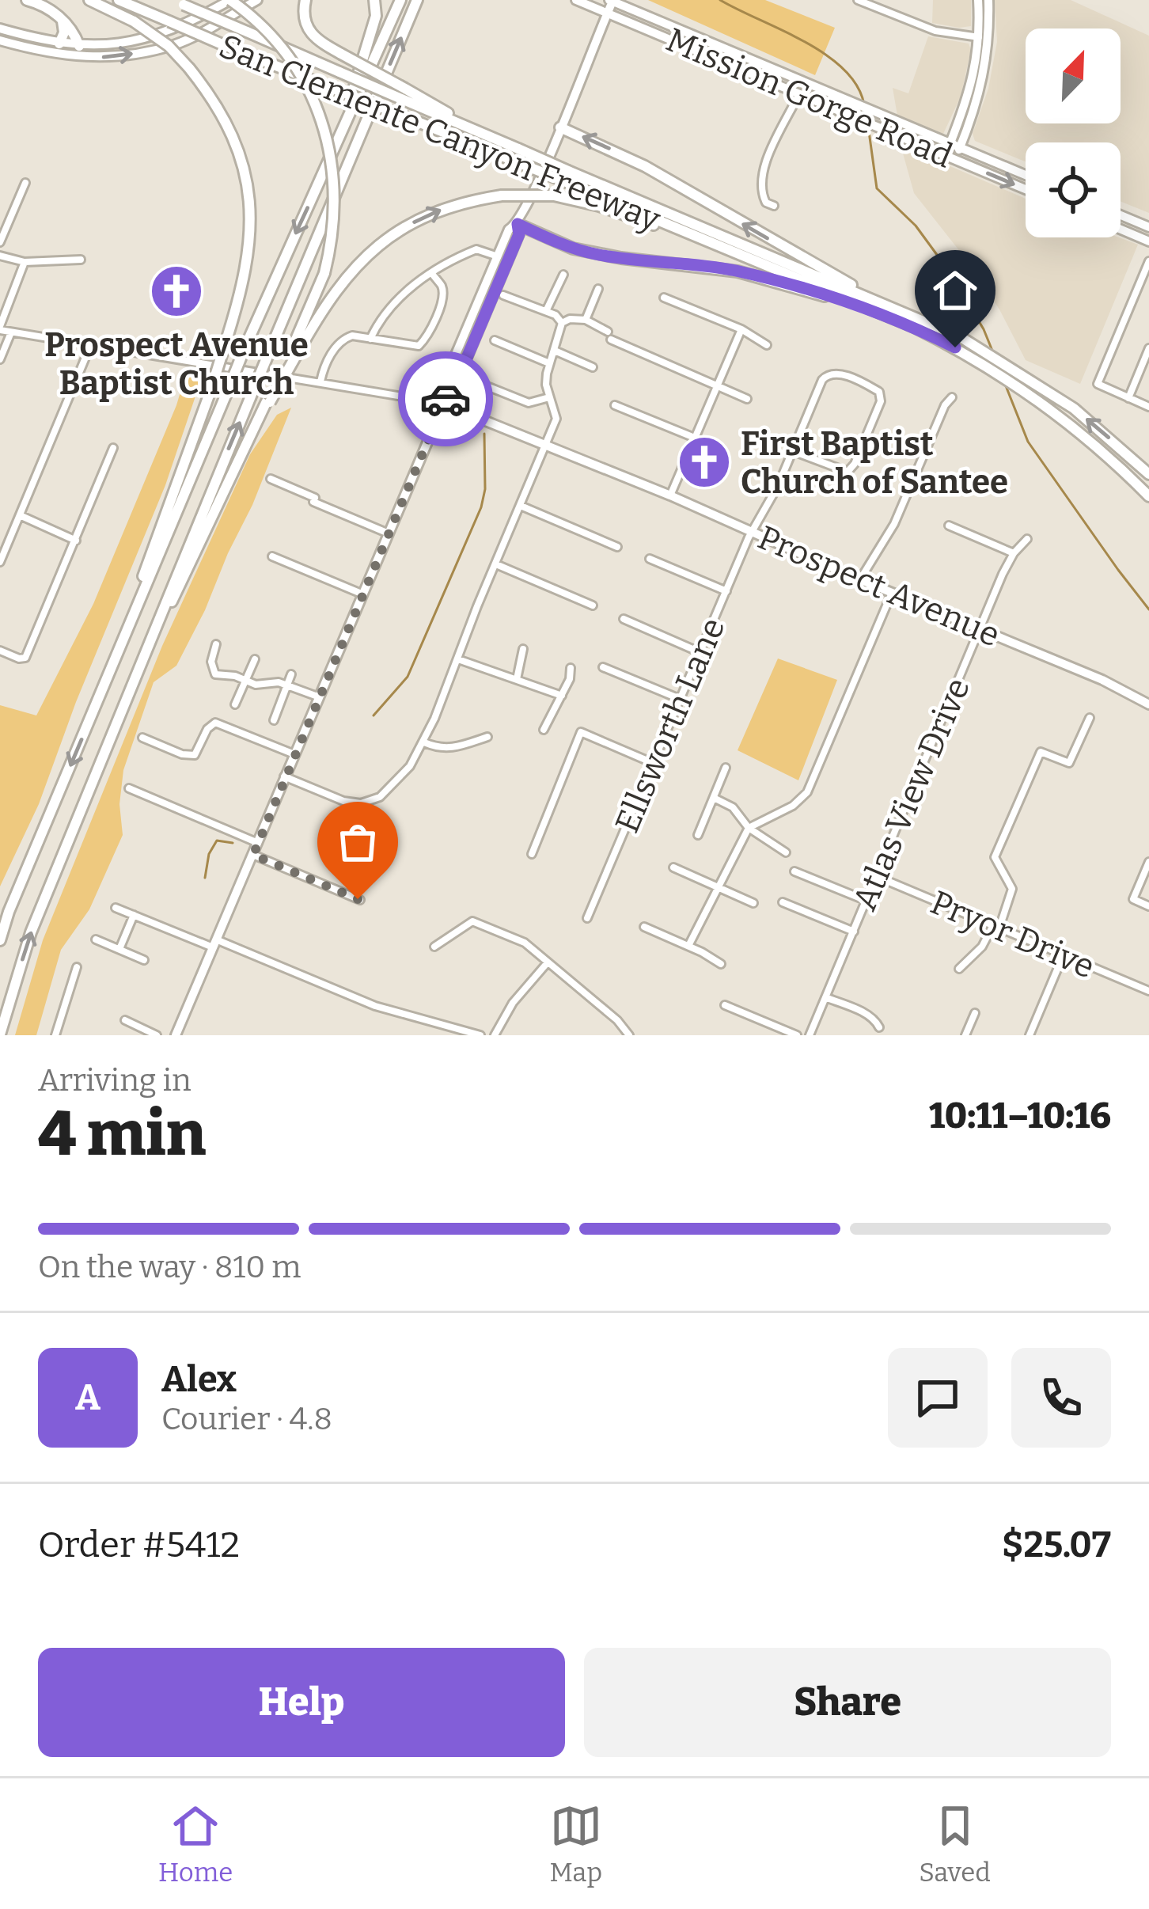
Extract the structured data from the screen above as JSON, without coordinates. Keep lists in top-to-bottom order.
{
  "streets": {
    "highway": ["San Clemente Canyon Freeway"],
    "main road": ["Mission Gorge Road", "Prospect Avenue"],
    "street": ["Ellsworth Lane", "Atlas View Drive", "Pryor Drive"]
  },
  "crossings": [
    ["Prospect Avenue", "Ellsworth Lane"],
    ["Prospect Avenue", "Atlas View Drive"],
    ["Atlas View Drive", "Pryor Drive"]
  ],
  "places": {
    "church": ["Prospect Avenue Baptist Church", "First Baptist Church of Santee"]
  },
  "north": "top right",
  "page": {
    "heading": ["4 min", "Arriving in", "10:11–10:16"],
    "panel": [
      "Alex",
      "Courier · 4.8",
      "Order #5412",
      "$25.07"
    ],
    "bar": "On the way · 810 m",
    "round": "A",
    "buttons": ["Help", "Share"],
    "tabs": ["Home", "Map", "Saved"]
  }
}
